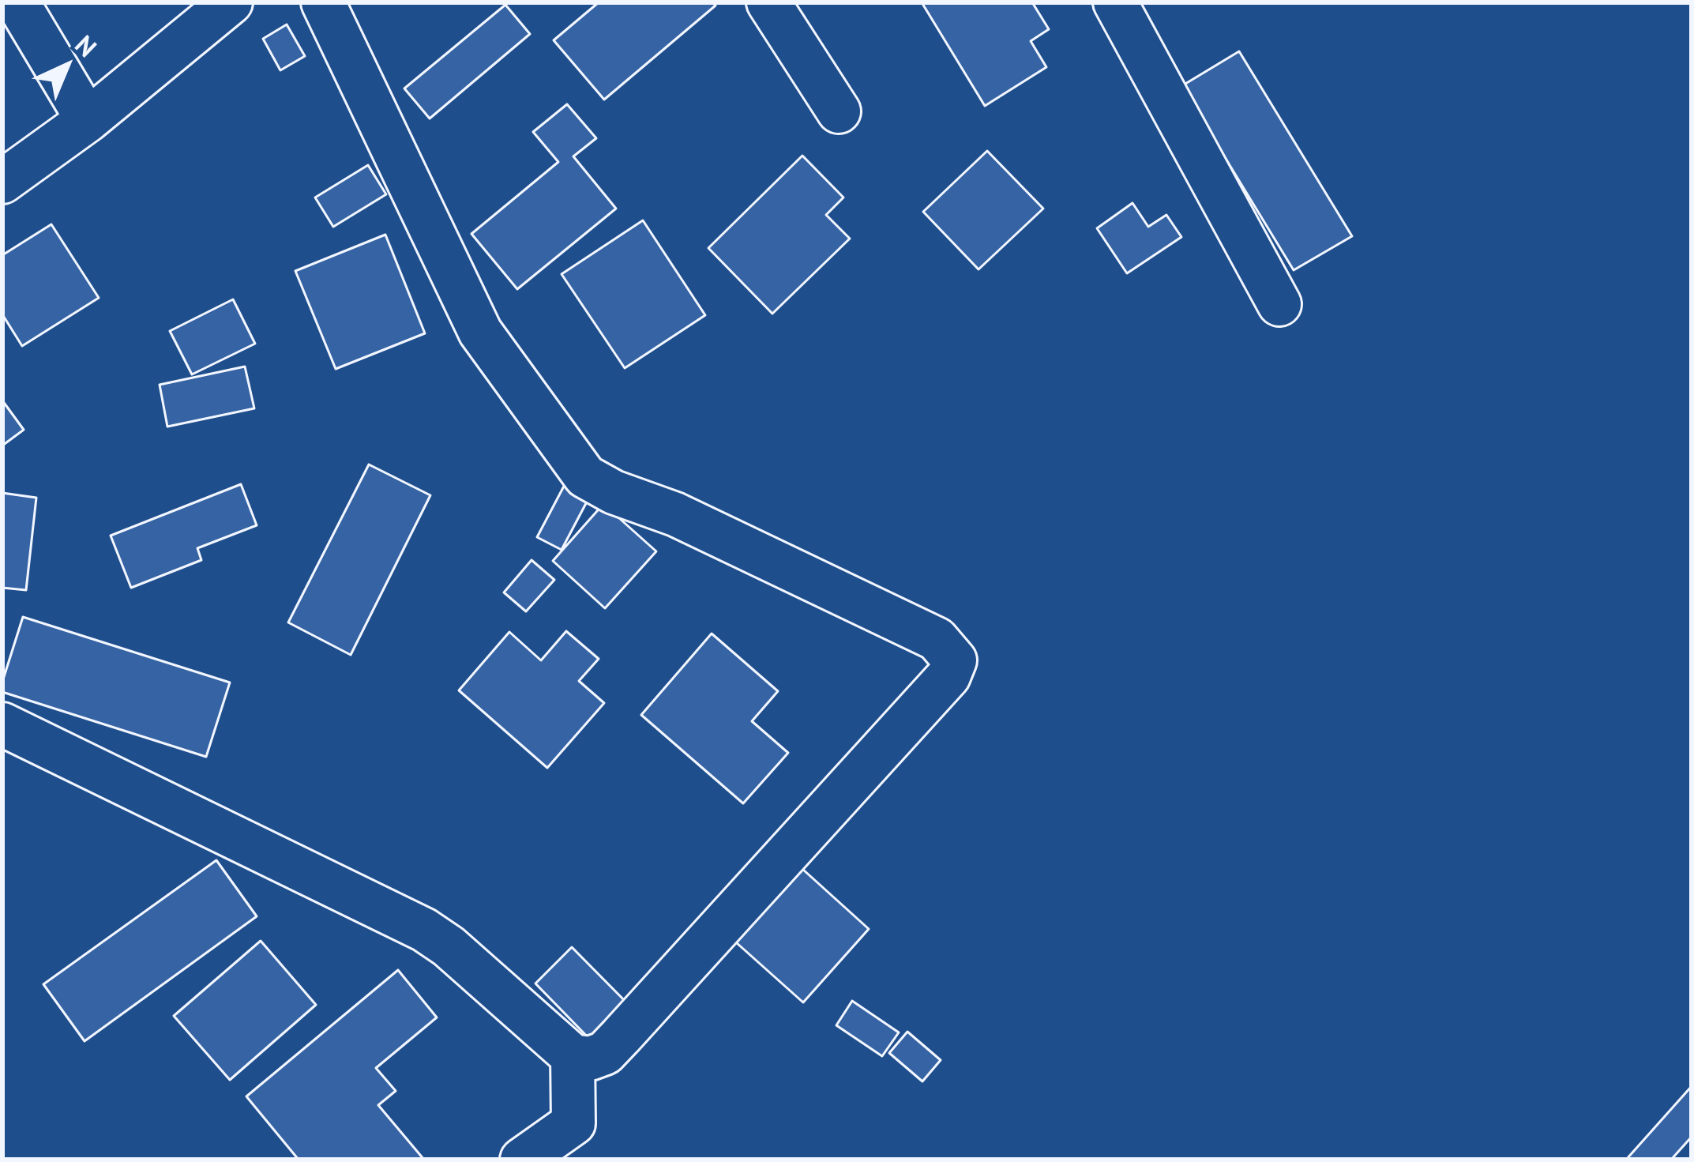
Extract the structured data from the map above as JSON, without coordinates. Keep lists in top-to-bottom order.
{
  "north": "top right"
}
